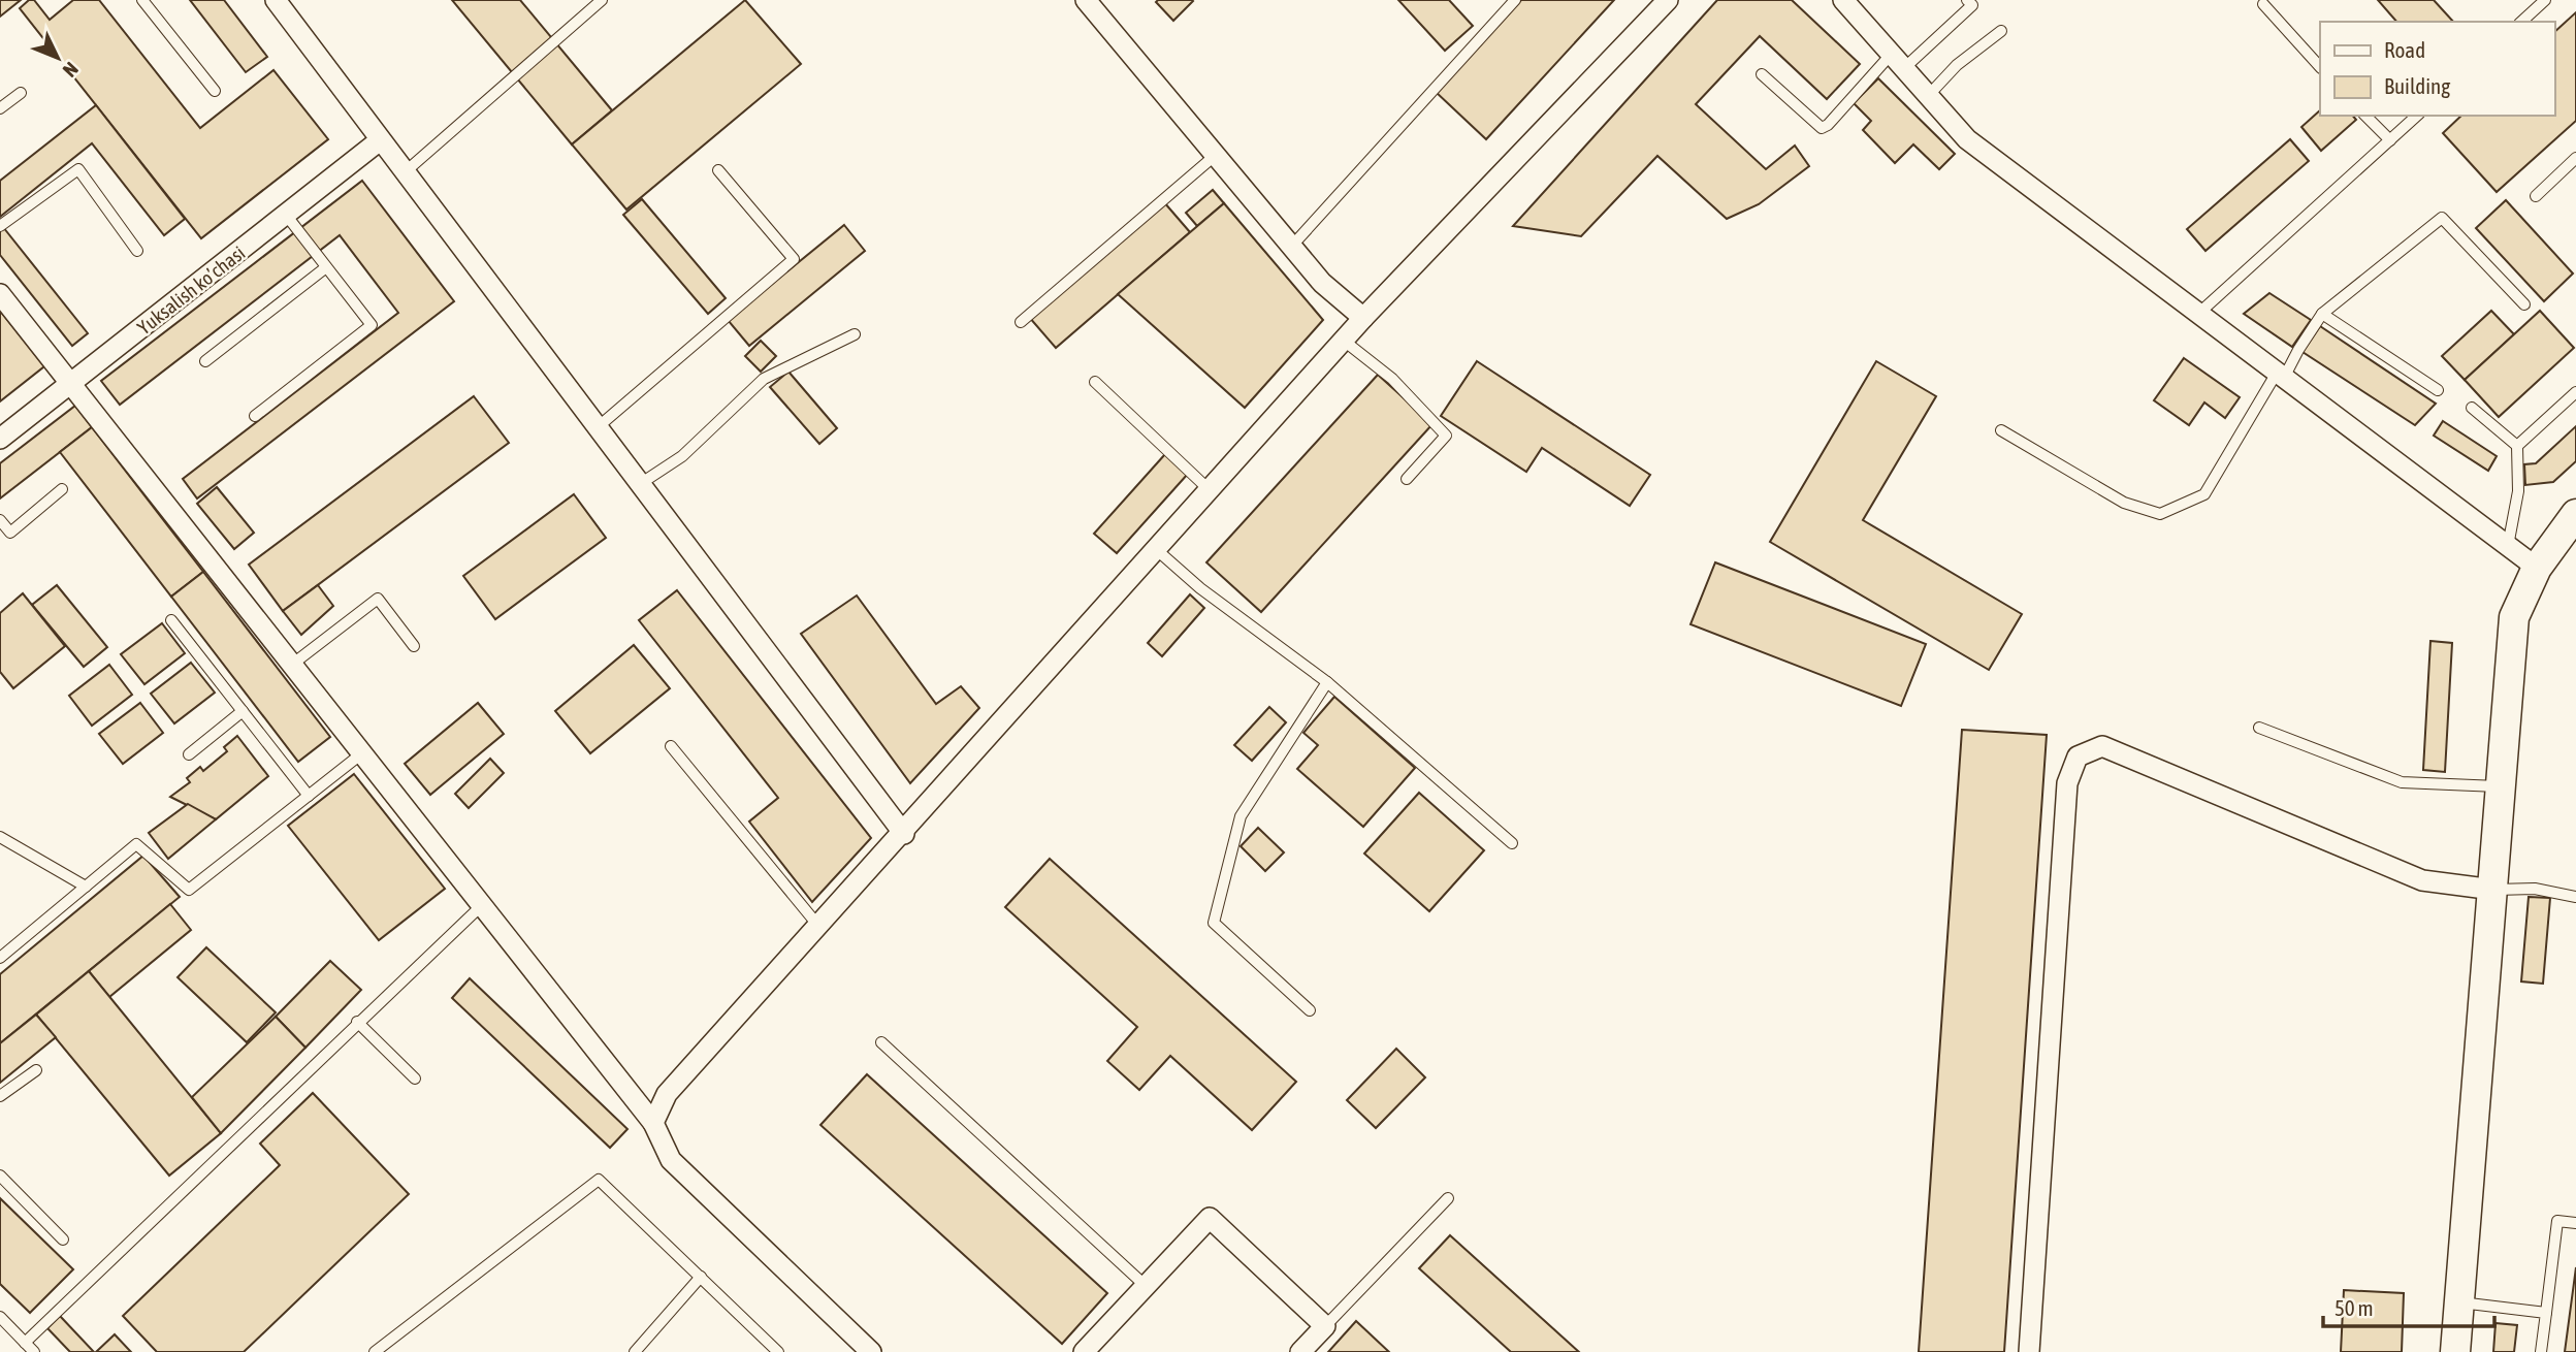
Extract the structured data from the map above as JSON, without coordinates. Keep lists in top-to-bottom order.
{
  "streets": {
    "street": ["Yuksalish ko’chasi"]
  },
  "legend": ["Road", "Building"],
  "scale_bar": "50 m",
  "north": "bottom right"
}
